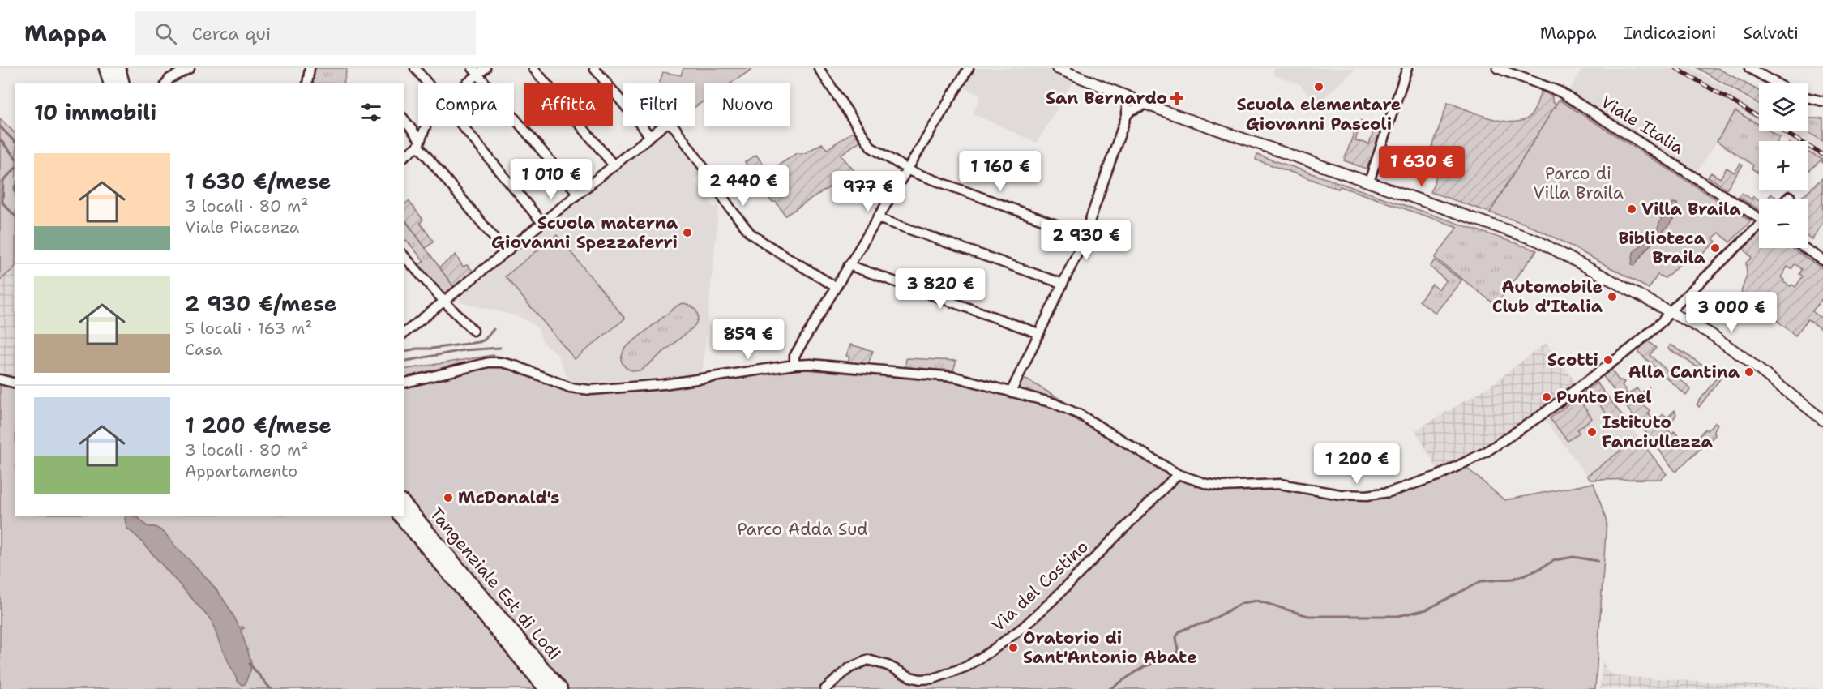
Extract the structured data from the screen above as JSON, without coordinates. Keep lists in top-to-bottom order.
{
  "streets": {
    "highway": ["Tangenziale Est di Lodi"],
    "street": ["Viale Italia", "Via del Costino"]
  },
  "parks": ["Parco di Villa Braila", "Parco Adda Sud"],
  "places": {
    "other": [
      "Scuola elementare Giovanni Pascoli",
      "Villa Braila",
      "Scuola materna Giovanni Spezzaferri",
      "Biblioteca Braila",
      "Automobile Club d'Italia",
      "Scotti",
      "Alla Cantina",
      "Punto Enel",
      "Istituto Fanciullezza",
      "McDonald's",
      "Oratorio di Sant'Antonio Abate"
    ],
    "health": ["San Bernardo"]
  },
  "page": {
    "header": "Mappa",
    "search": "Cerca qui",
    "nav": ["Mappa", "Indicazioni", "Salvati"],
    "map_buttons": ["+", "−"],
    "chip": [
      "Compra",
      "Affitta",
      "Filtri",
      "Nuovo"
    ],
    "heading": "10 immobili",
    "list": [
      {
        "name": "1 630 €/mese",
        "note": "3 locali · 80 m² · Viale Piacenza"
      },
      {
        "name": "2 930 €/mese",
        "note": "5 locali · 163 m² · Casa"
      },
      {
        "name": "1 200 €/mese",
        "note": "3 locali · 80 m² · Appartamento"
      }
    ],
    "price": [
      "1 630 €",
      "1 160 €",
      "1 010 €",
      "2 440 €",
      "977 €",
      "2 930 €",
      "3 820 €",
      "3 000 €",
      "859 €",
      "1 200 €"
    ]
  }
}
